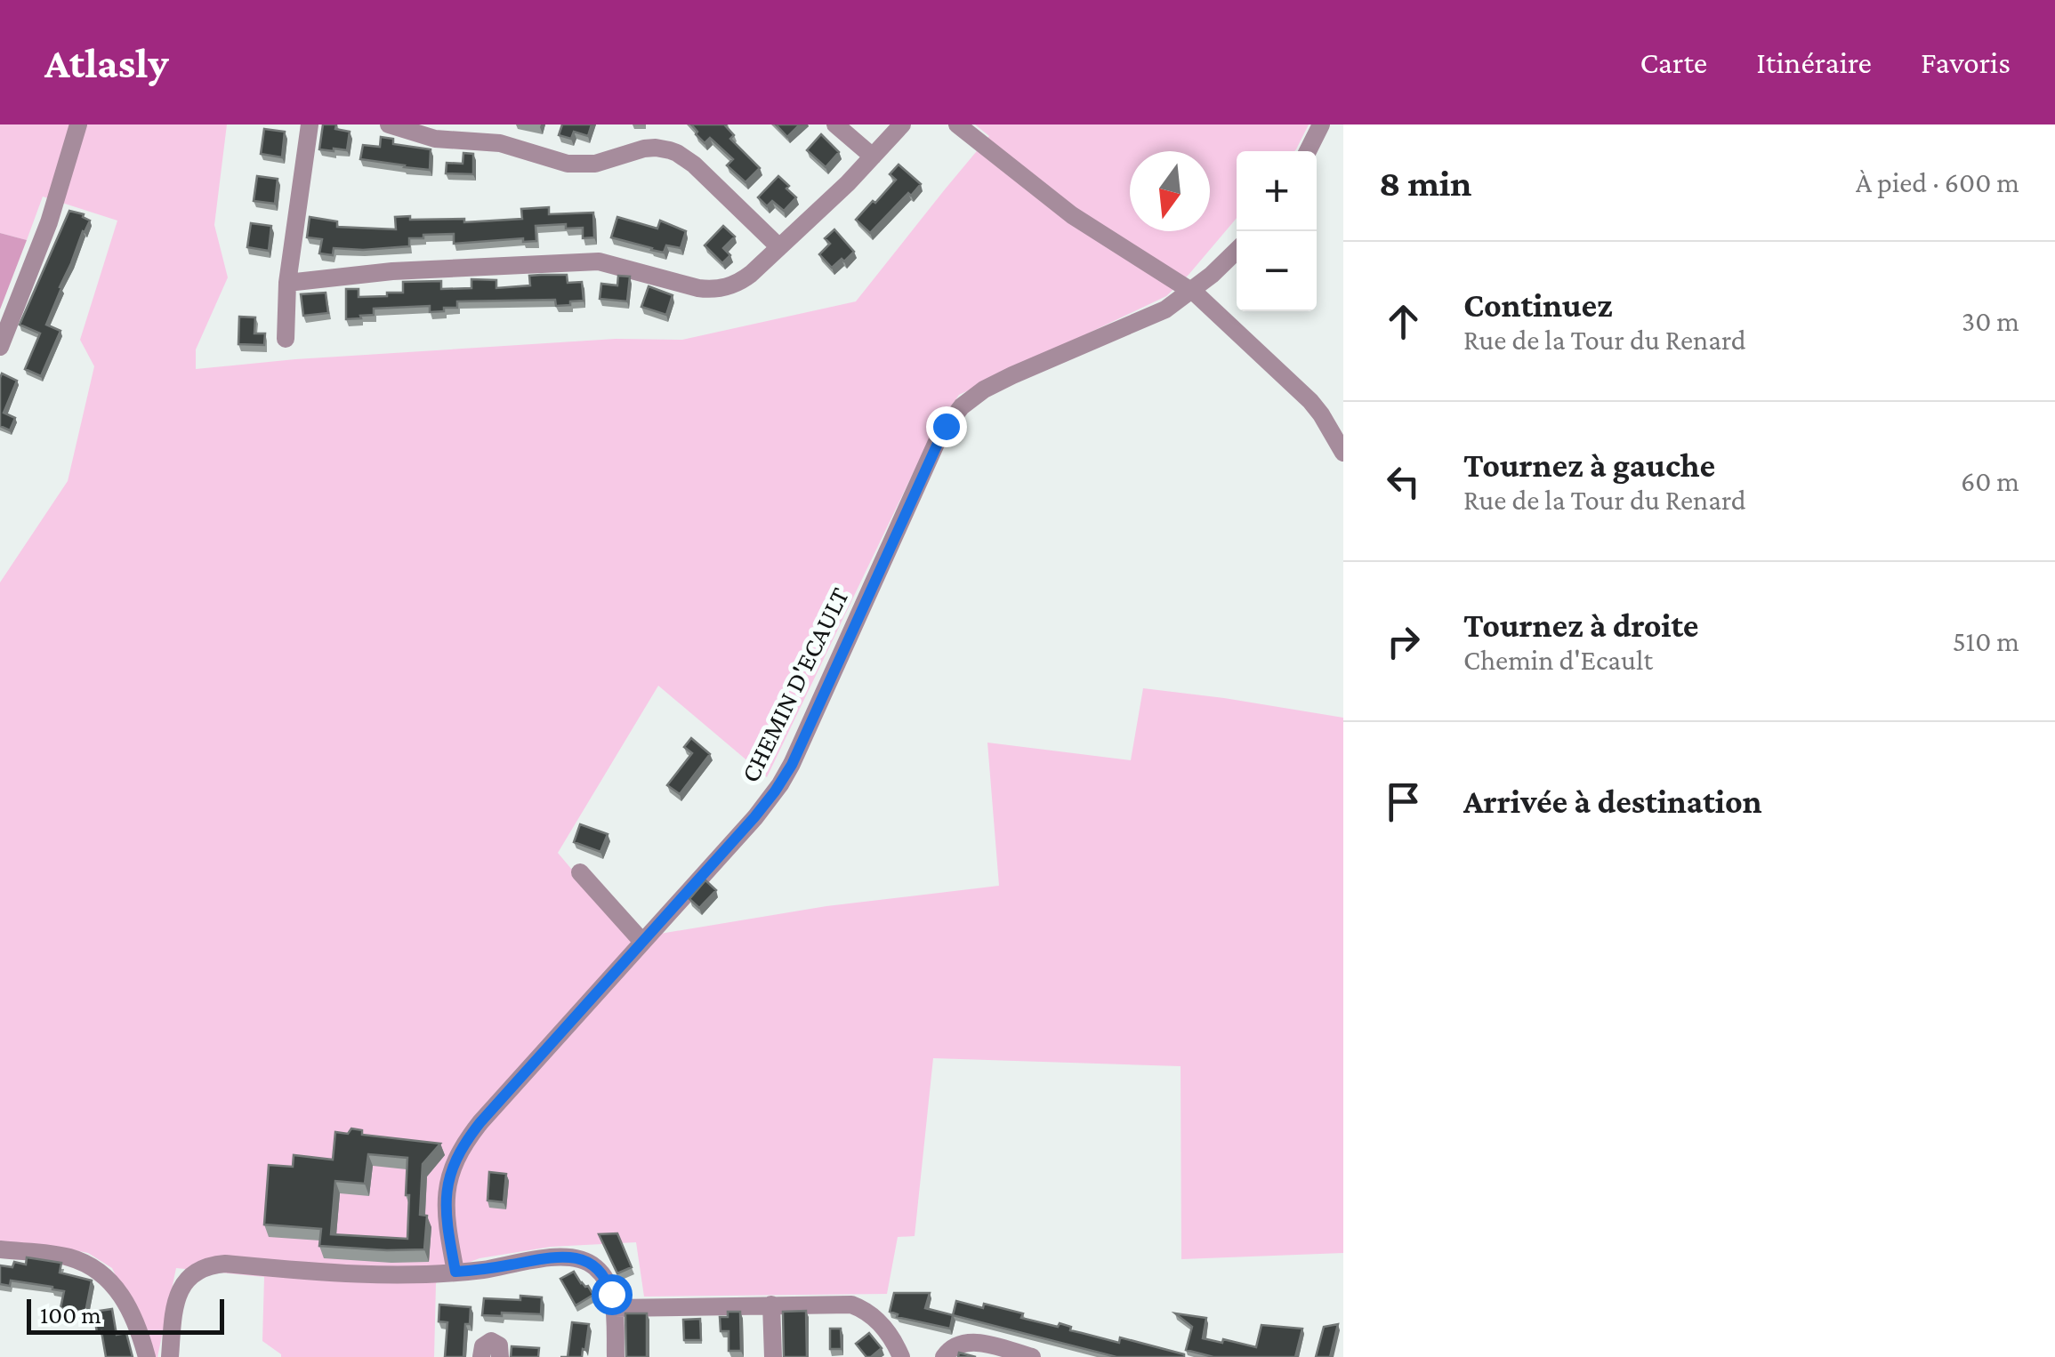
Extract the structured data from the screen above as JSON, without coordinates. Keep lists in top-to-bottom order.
{
  "streets": {
    "street": ["CHEMIN D'ECAULT"]
  },
  "scale_bar": "100 m",
  "north": "bottom",
  "page": {
    "header": "Atlasly",
    "nav": ["Carte", "Itinéraire", "Favoris"],
    "heading": ["8 min", "À pied · 600 m"],
    "map_buttons": ["+", "−"],
    "list": [
      ["Continuez", "Rue de la Tour du Renard", "30 m"],
      ["Tournez à gauche", "Rue de la Tour du Renard", "60 m"],
      ["Tournez à droite", "Chemin d'Ecault", "510 m"],
      "Arrivée à destination"
    ],
    "scale": "100 m"
  }
}
